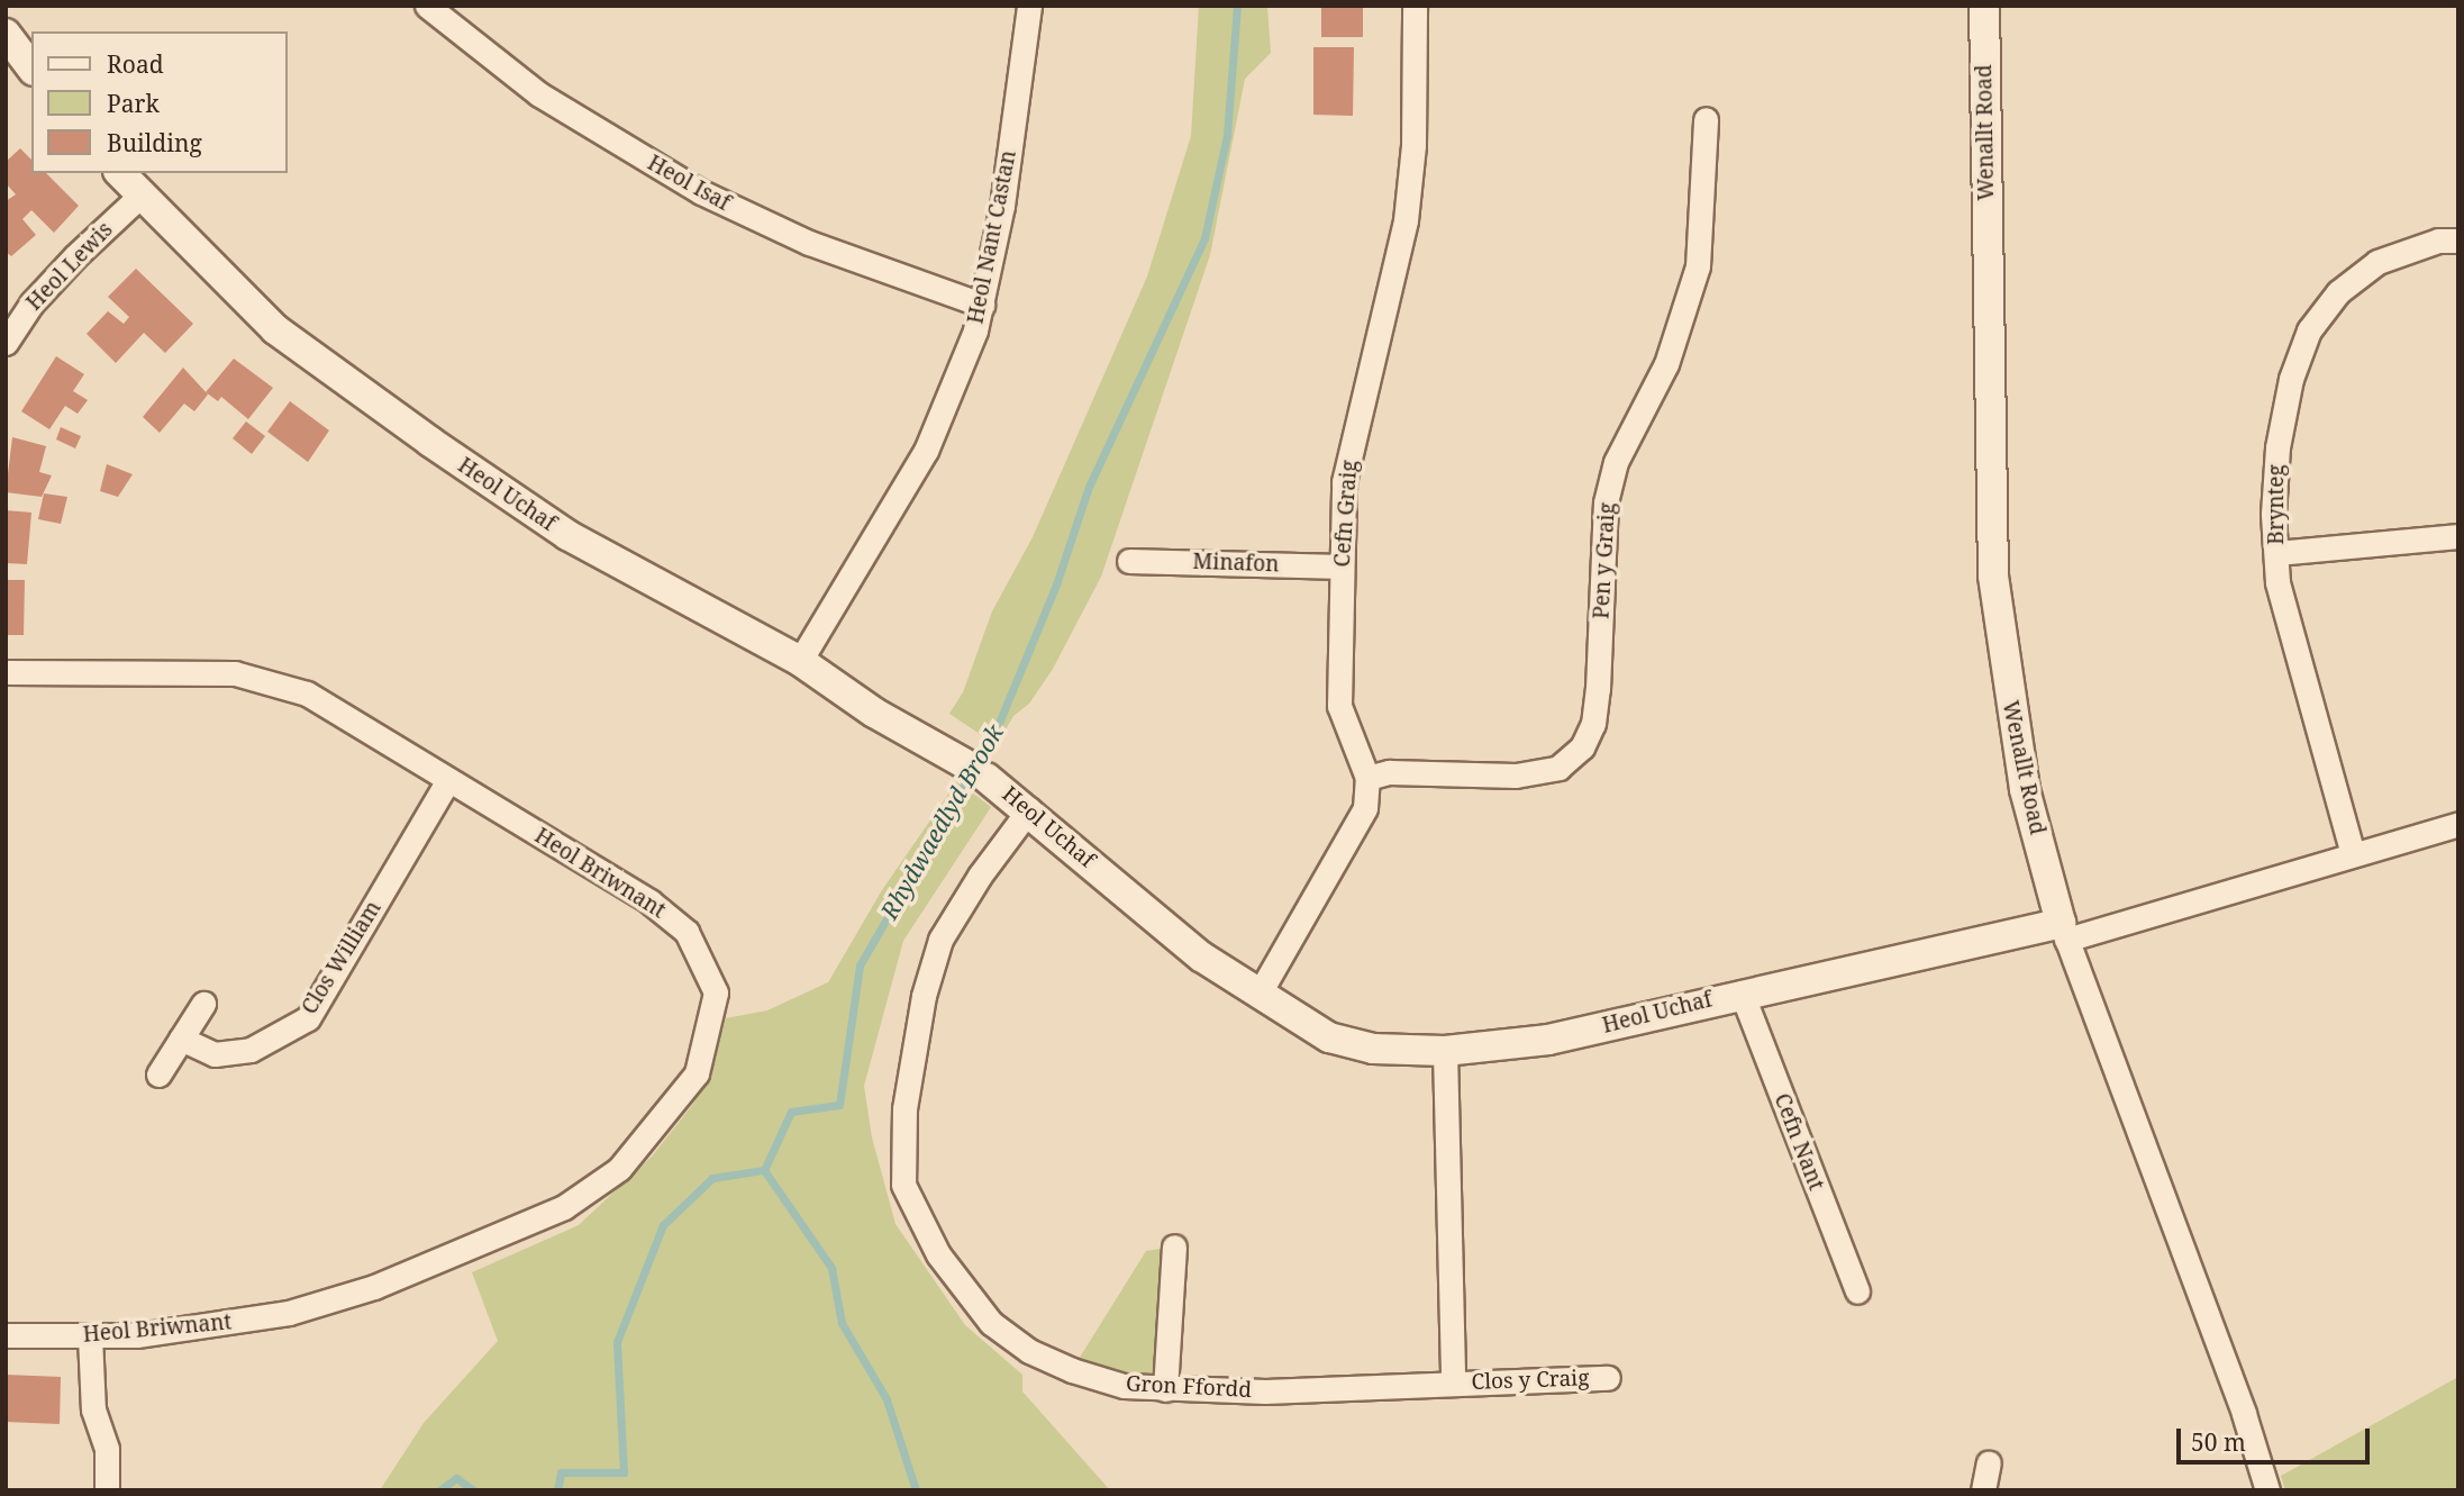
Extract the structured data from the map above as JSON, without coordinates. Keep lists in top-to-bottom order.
{
  "streets": {
    "street": [
      "Wenallt Road",
      "Heol Isaf",
      "Heol Nant Castan",
      "Heol Lewis",
      "Heol Uchaf",
      "Brynteg",
      "Cefn Graig",
      "Pen y Graig",
      "Minafon",
      "Heol Briwnant",
      "Clos William",
      "Cefn Nant",
      "Clos y Craig",
      "Gron Ffordd"
    ]
  },
  "crossings": [
    ["Wenallt Road", "Heol Uchaf"],
    ["Heol Isaf", "Heol Nant Castan"],
    ["Heol Nant Castan", "Heol Uchaf"],
    ["Heol Lewis", "Heol Uchaf"],
    ["Heol Uchaf", "Cefn Nant"],
    ["Heol Uchaf", "Gron Ffordd"],
    ["Cefn Graig", "Pen y Graig"],
    ["Cefn Graig", "Minafon"],
    ["Heol Briwnant", "Clos William"],
    ["Clos y Craig", "Gron Ffordd"]
  ],
  "water": ["Rhydwaedlyd Brook"],
  "legend": ["Road", "Park", "Building"],
  "scale_bar": "50 m"
}
